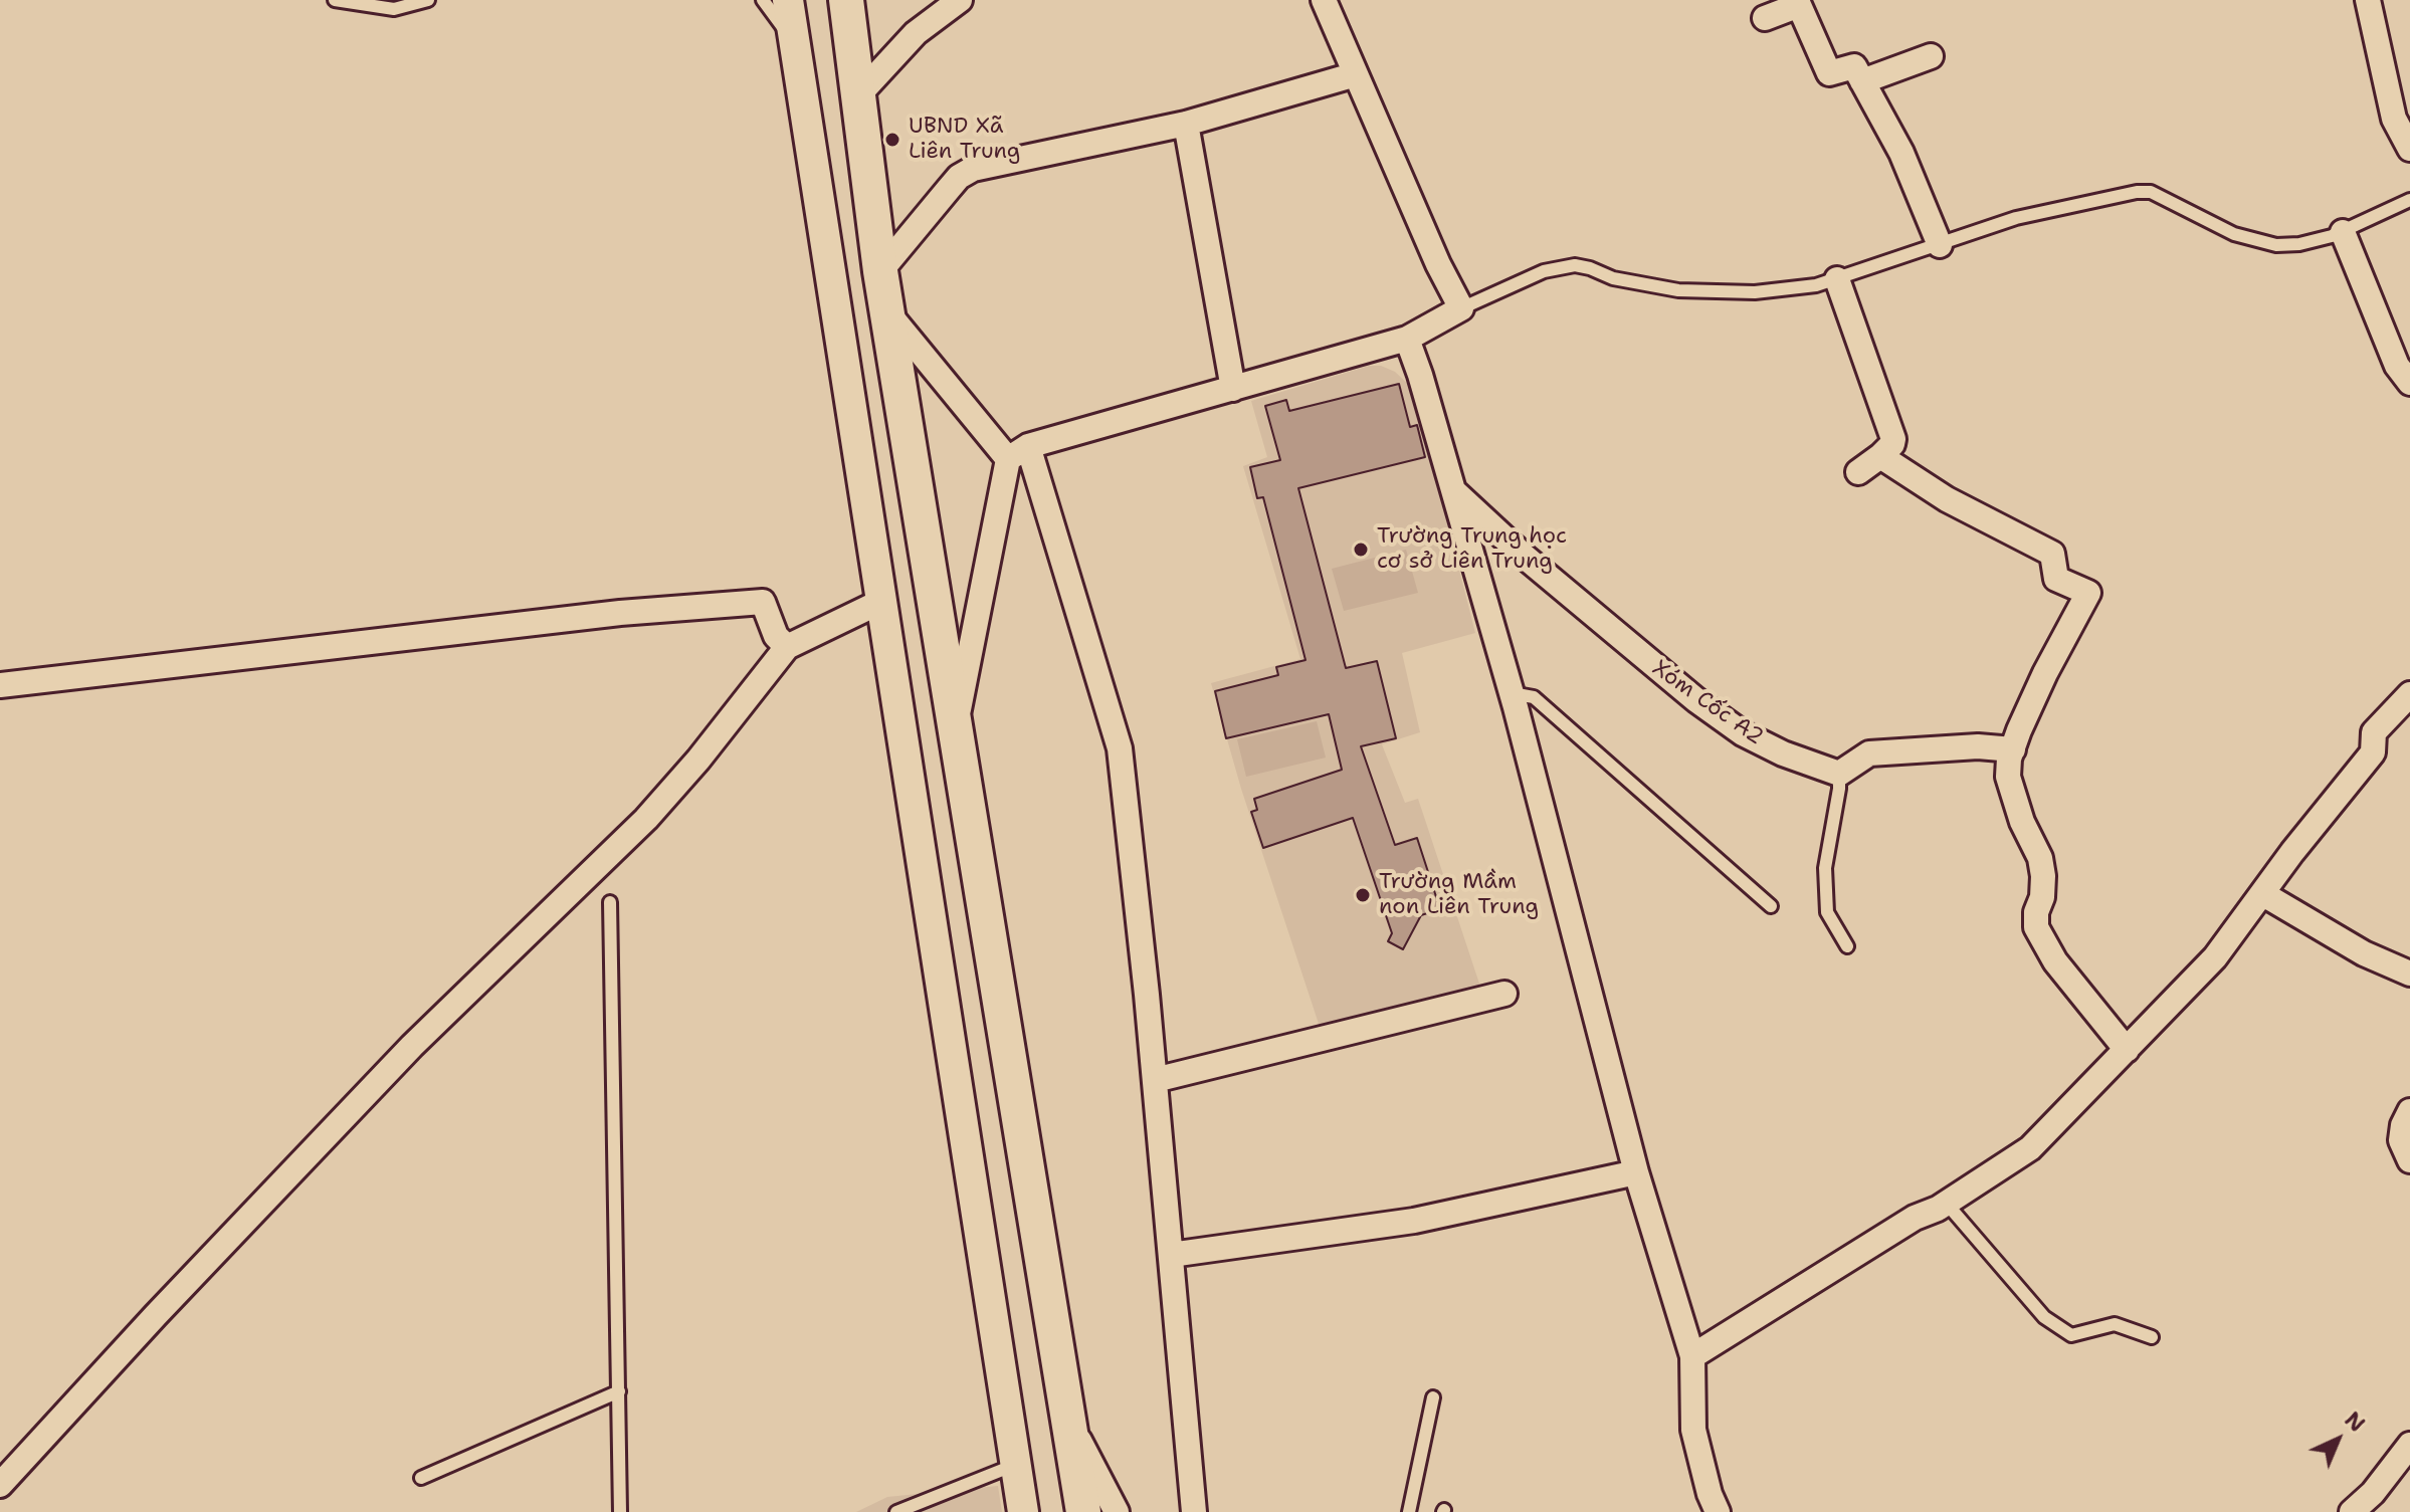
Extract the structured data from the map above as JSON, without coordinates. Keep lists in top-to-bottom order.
{
  "streets": {
    "street": ["Xóm Cốc A2"]
  },
  "places": ["UBND Xã Liên Trung", "Trường Trung học cơ sở Liên Trung", "Trường Mầm non Liên Trung"],
  "north": "top right"
}
